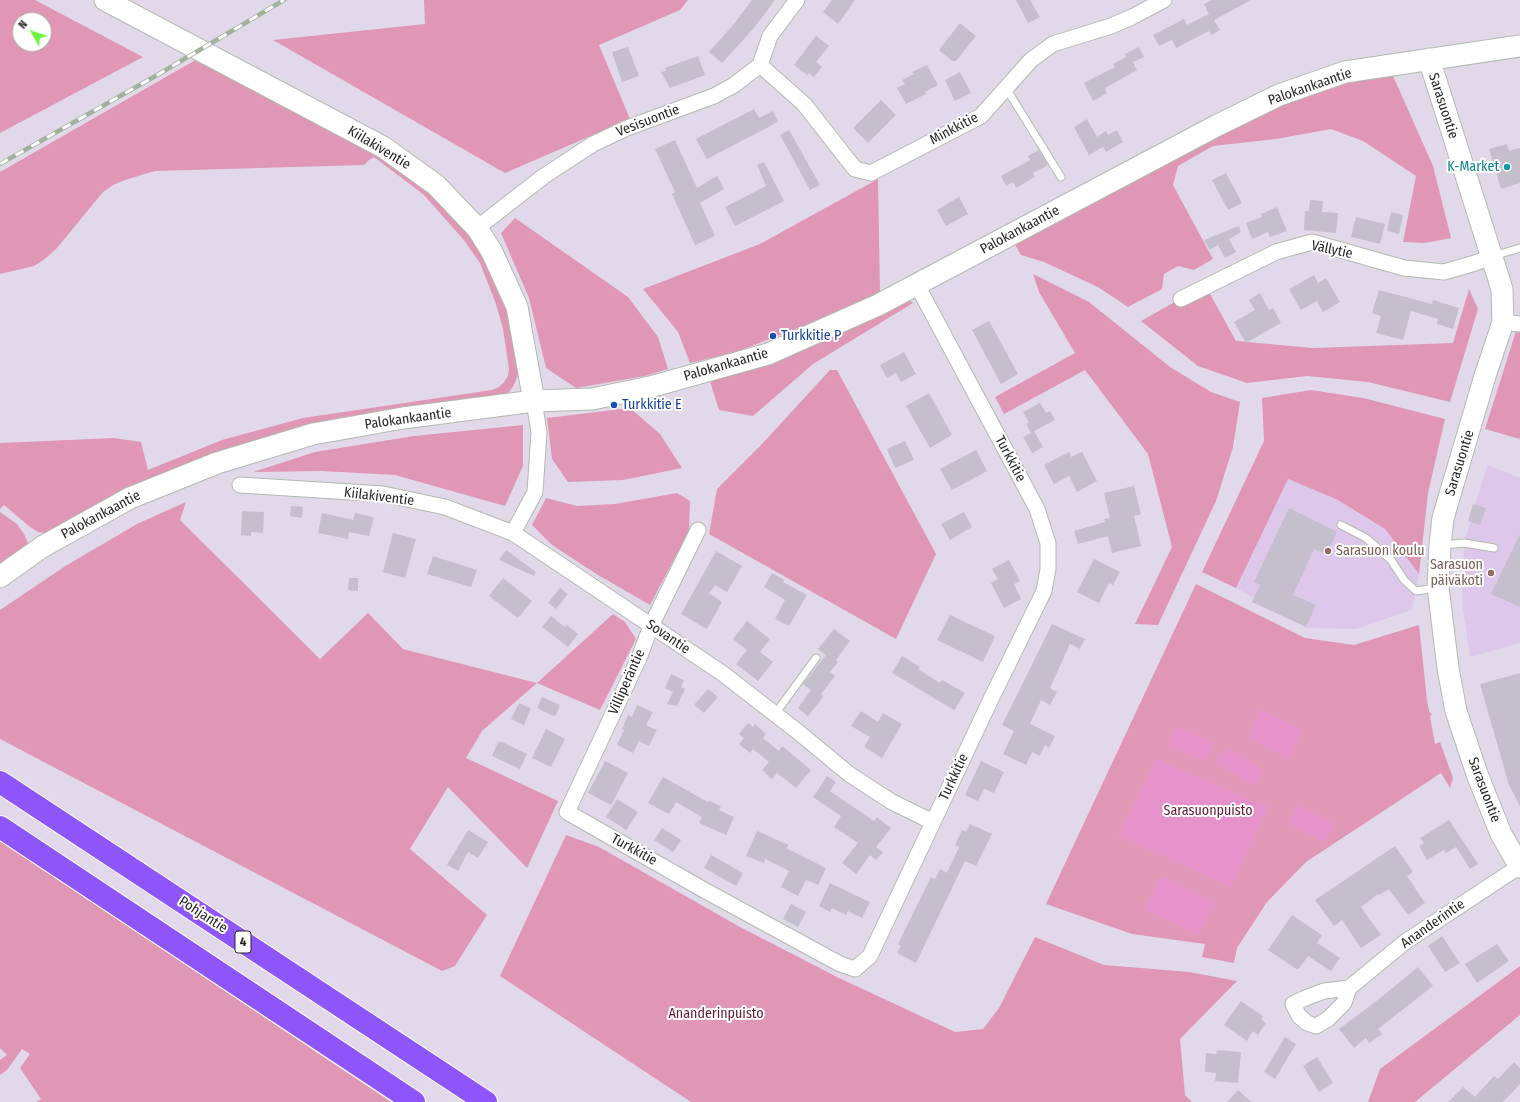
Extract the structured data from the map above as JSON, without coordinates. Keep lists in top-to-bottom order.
{
  "streets": {
    "highway": ["Pohjantie", "4"],
    "main road": ["Palokankaantie", "Sarasuontie", "Kiilakiventie"],
    "street": [
      "Vesisuontie",
      "Minkkitie",
      "Vällytie",
      "Turkkitie",
      "Sovantie",
      "Villiperäntie",
      "Ananderintie"
    ]
  },
  "crossings": [
    ["Palokankaantie", "Sarasuontie"],
    ["Palokankaantie", "Kiilakiventie"],
    ["Palokankaantie", "Turkkitie"],
    ["Sarasuontie", "Vällytie"],
    ["Sarasuontie", "Ananderintie"],
    ["Vesisuontie", "Minkkitie"],
    ["Vesisuontie", "Kiilakiventie"],
    ["Kiilakiventie", "Sovantie"],
    ["Turkkitie", "Sovantie"],
    ["Turkkitie", "Villiperäntie"],
    ["Sovantie", "Villiperäntie"]
  ],
  "parks": ["Sarasuonpuisto", "Ananderinpuisto"],
  "places": [
    "K-Market",
    "Turkkitie P",
    "Turkkitie E",
    "Sarasuon koulu",
    "Sarasuon päiväkoti"
  ],
  "north": "top left"
}
